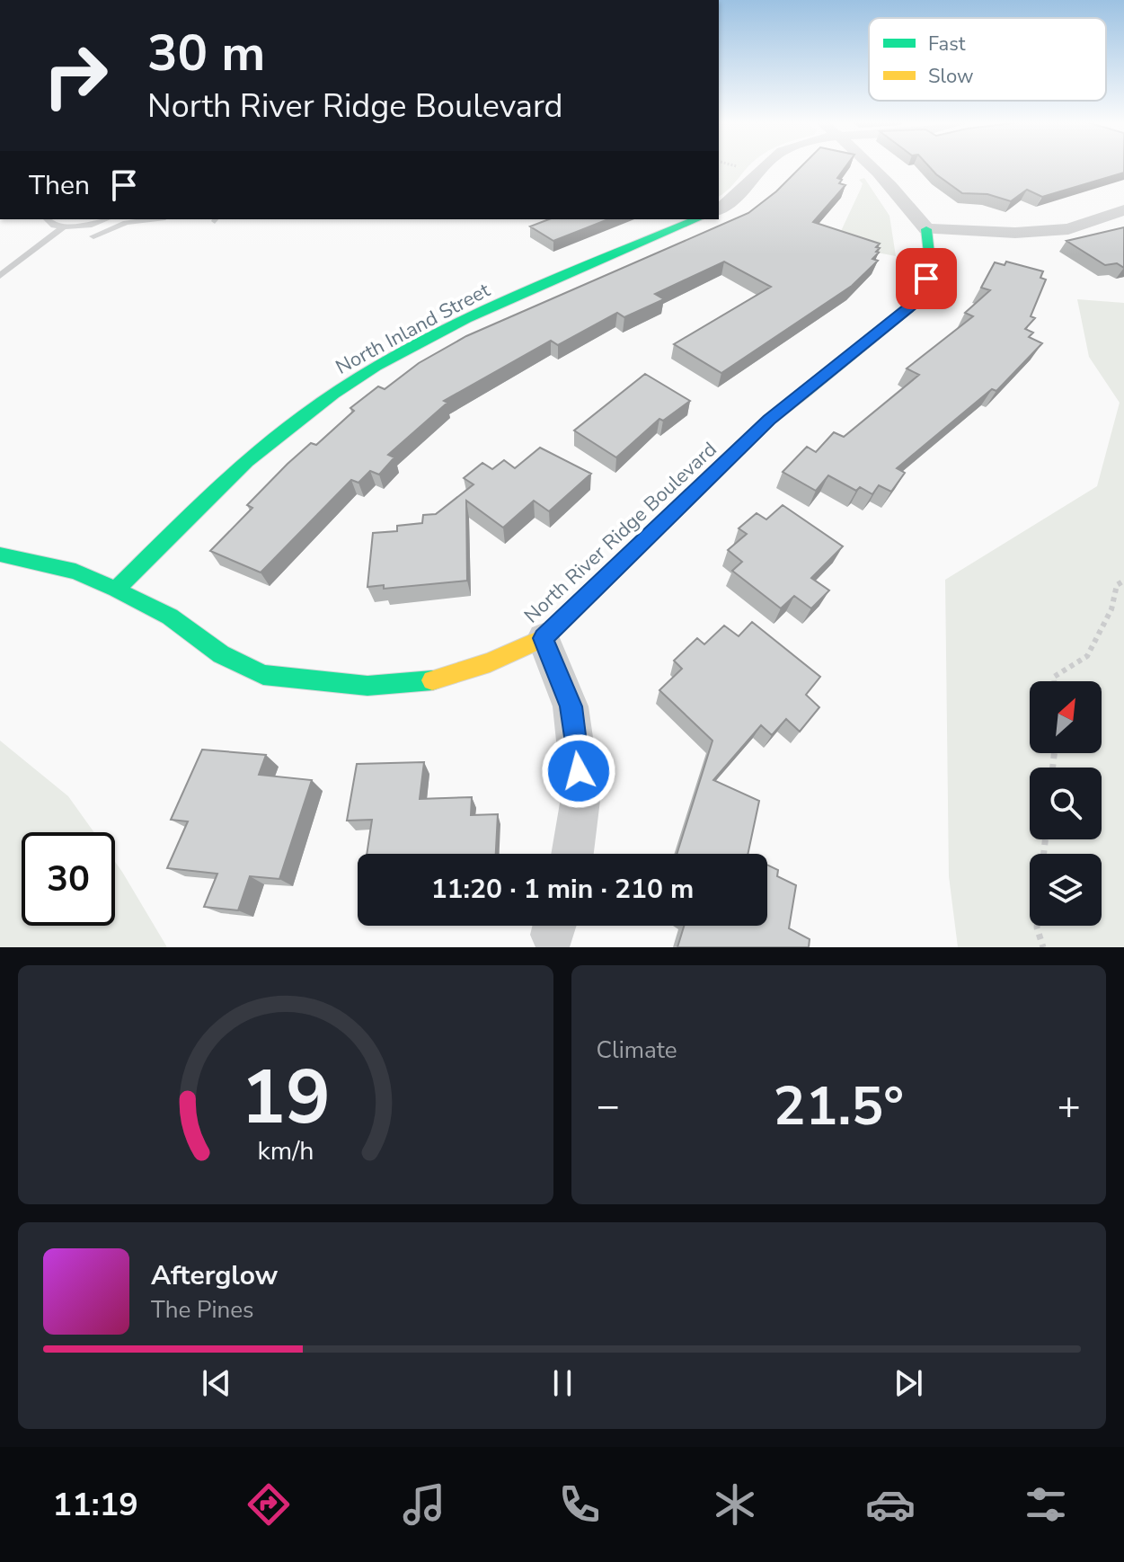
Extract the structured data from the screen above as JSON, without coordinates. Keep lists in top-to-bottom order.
{
  "streets": {
    "street": ["North Inland Street", "North River Ridge Boulevard"]
  },
  "crossings": [
    ["North Inland Street", "North River Ridge Boulevard"]
  ],
  "legend": ["Fast", "Slow"],
  "north": "top right",
  "page": {
    "turn": ["30 m", "North River Ridge Boulevard"],
    "then": "Then",
    "limit": "30",
    "trip": "11:20 · 1 min · 210 m",
    "tile": "Climate",
    "heat": ["−", "21.5°", "+"],
    "song": ["Afterglow", "The Pines"],
    "tabs": "11:19",
    "gauge": ["19", "km/h"]
  }
}
